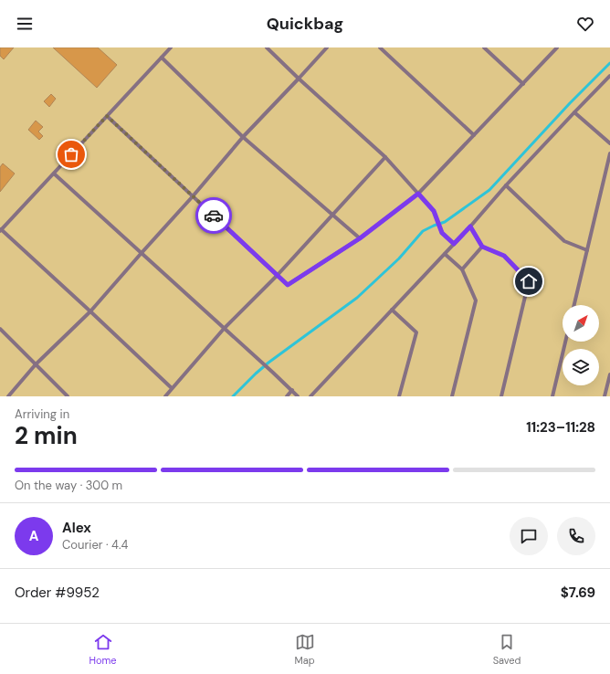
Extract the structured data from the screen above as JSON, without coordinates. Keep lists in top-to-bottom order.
{
  "north": "top right",
  "page": {
    "header": "Quickbag",
    "heading": ["2 min", "Arriving in", "11:23–11:28"],
    "panel": [
      "Alex",
      "Courier · 4.4",
      "Order #9952",
      "$7.69"
    ],
    "bar": "On the way · 300 m",
    "round": "A",
    "tabs": ["Home", "Map", "Saved"]
  }
}
